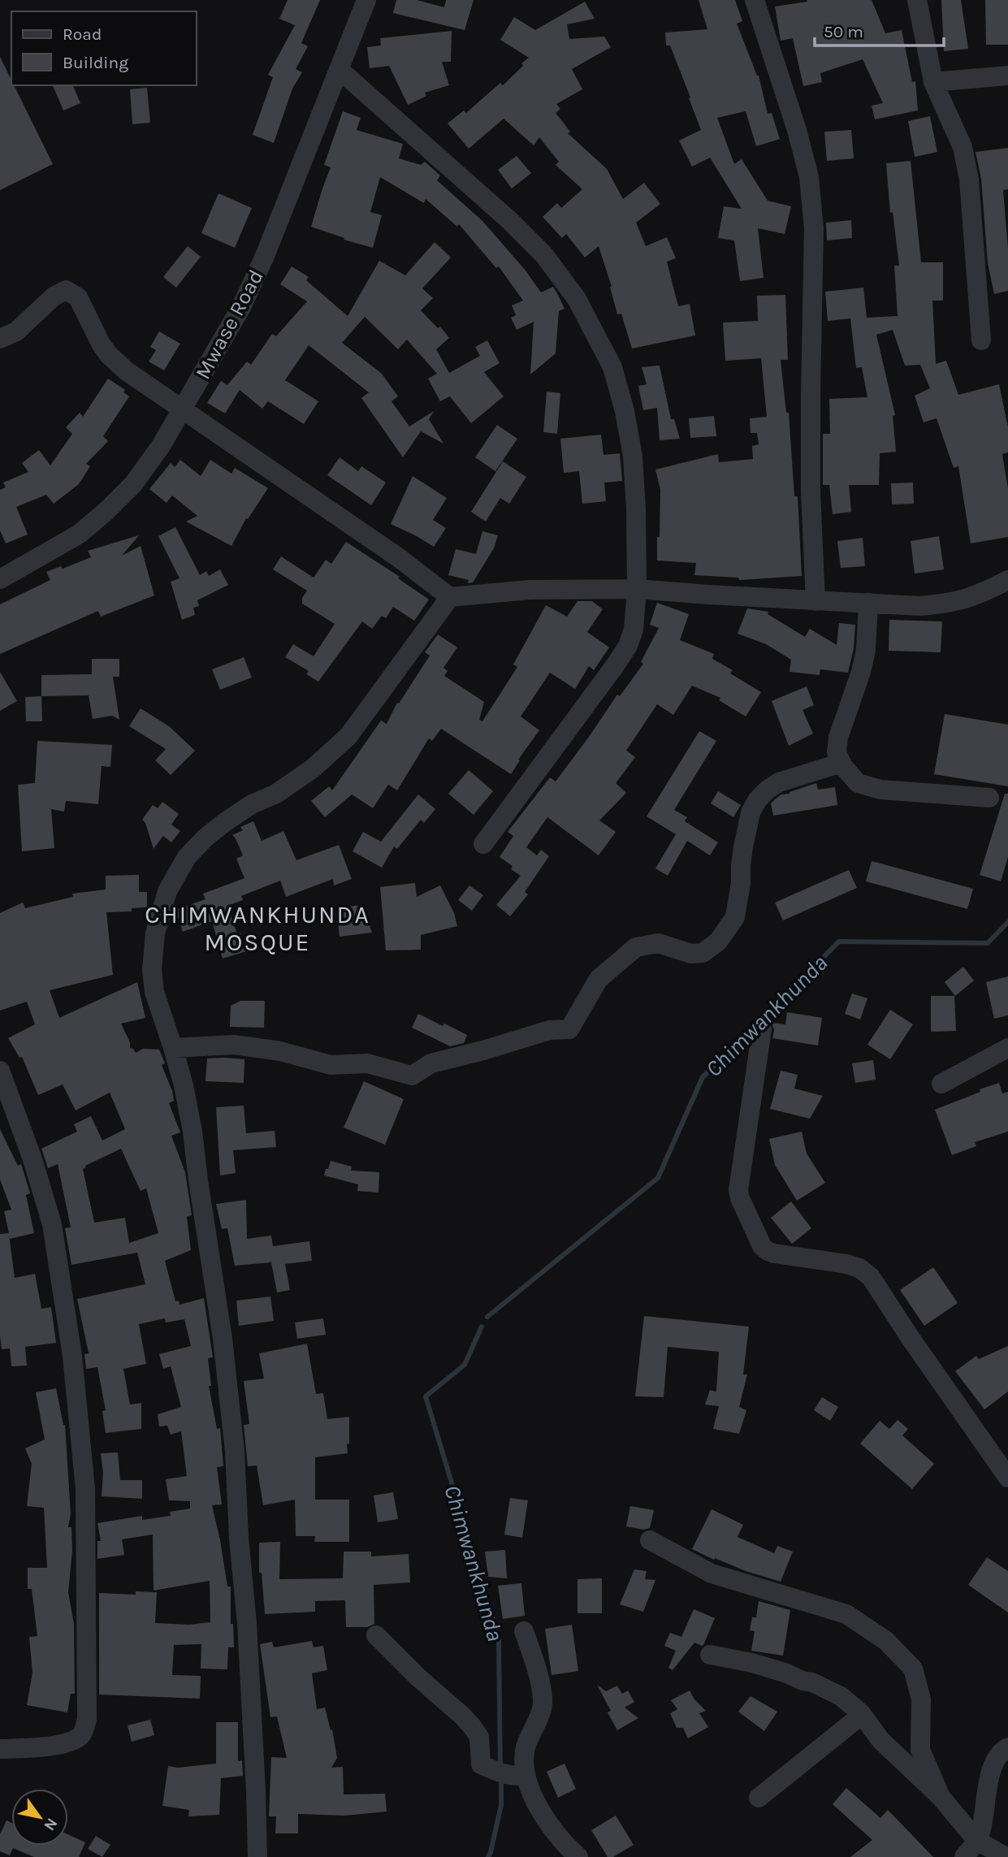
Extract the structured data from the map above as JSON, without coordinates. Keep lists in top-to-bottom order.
{
  "streets": {
    "street": ["Mwase Road"]
  },
  "districts": ["CHIMWANKHUNDA MOSQUE"],
  "water": ["Chimwankhunda"],
  "legend": ["Road", "Building"],
  "scale_bar": "50 m",
  "north": "bottom right"
}
